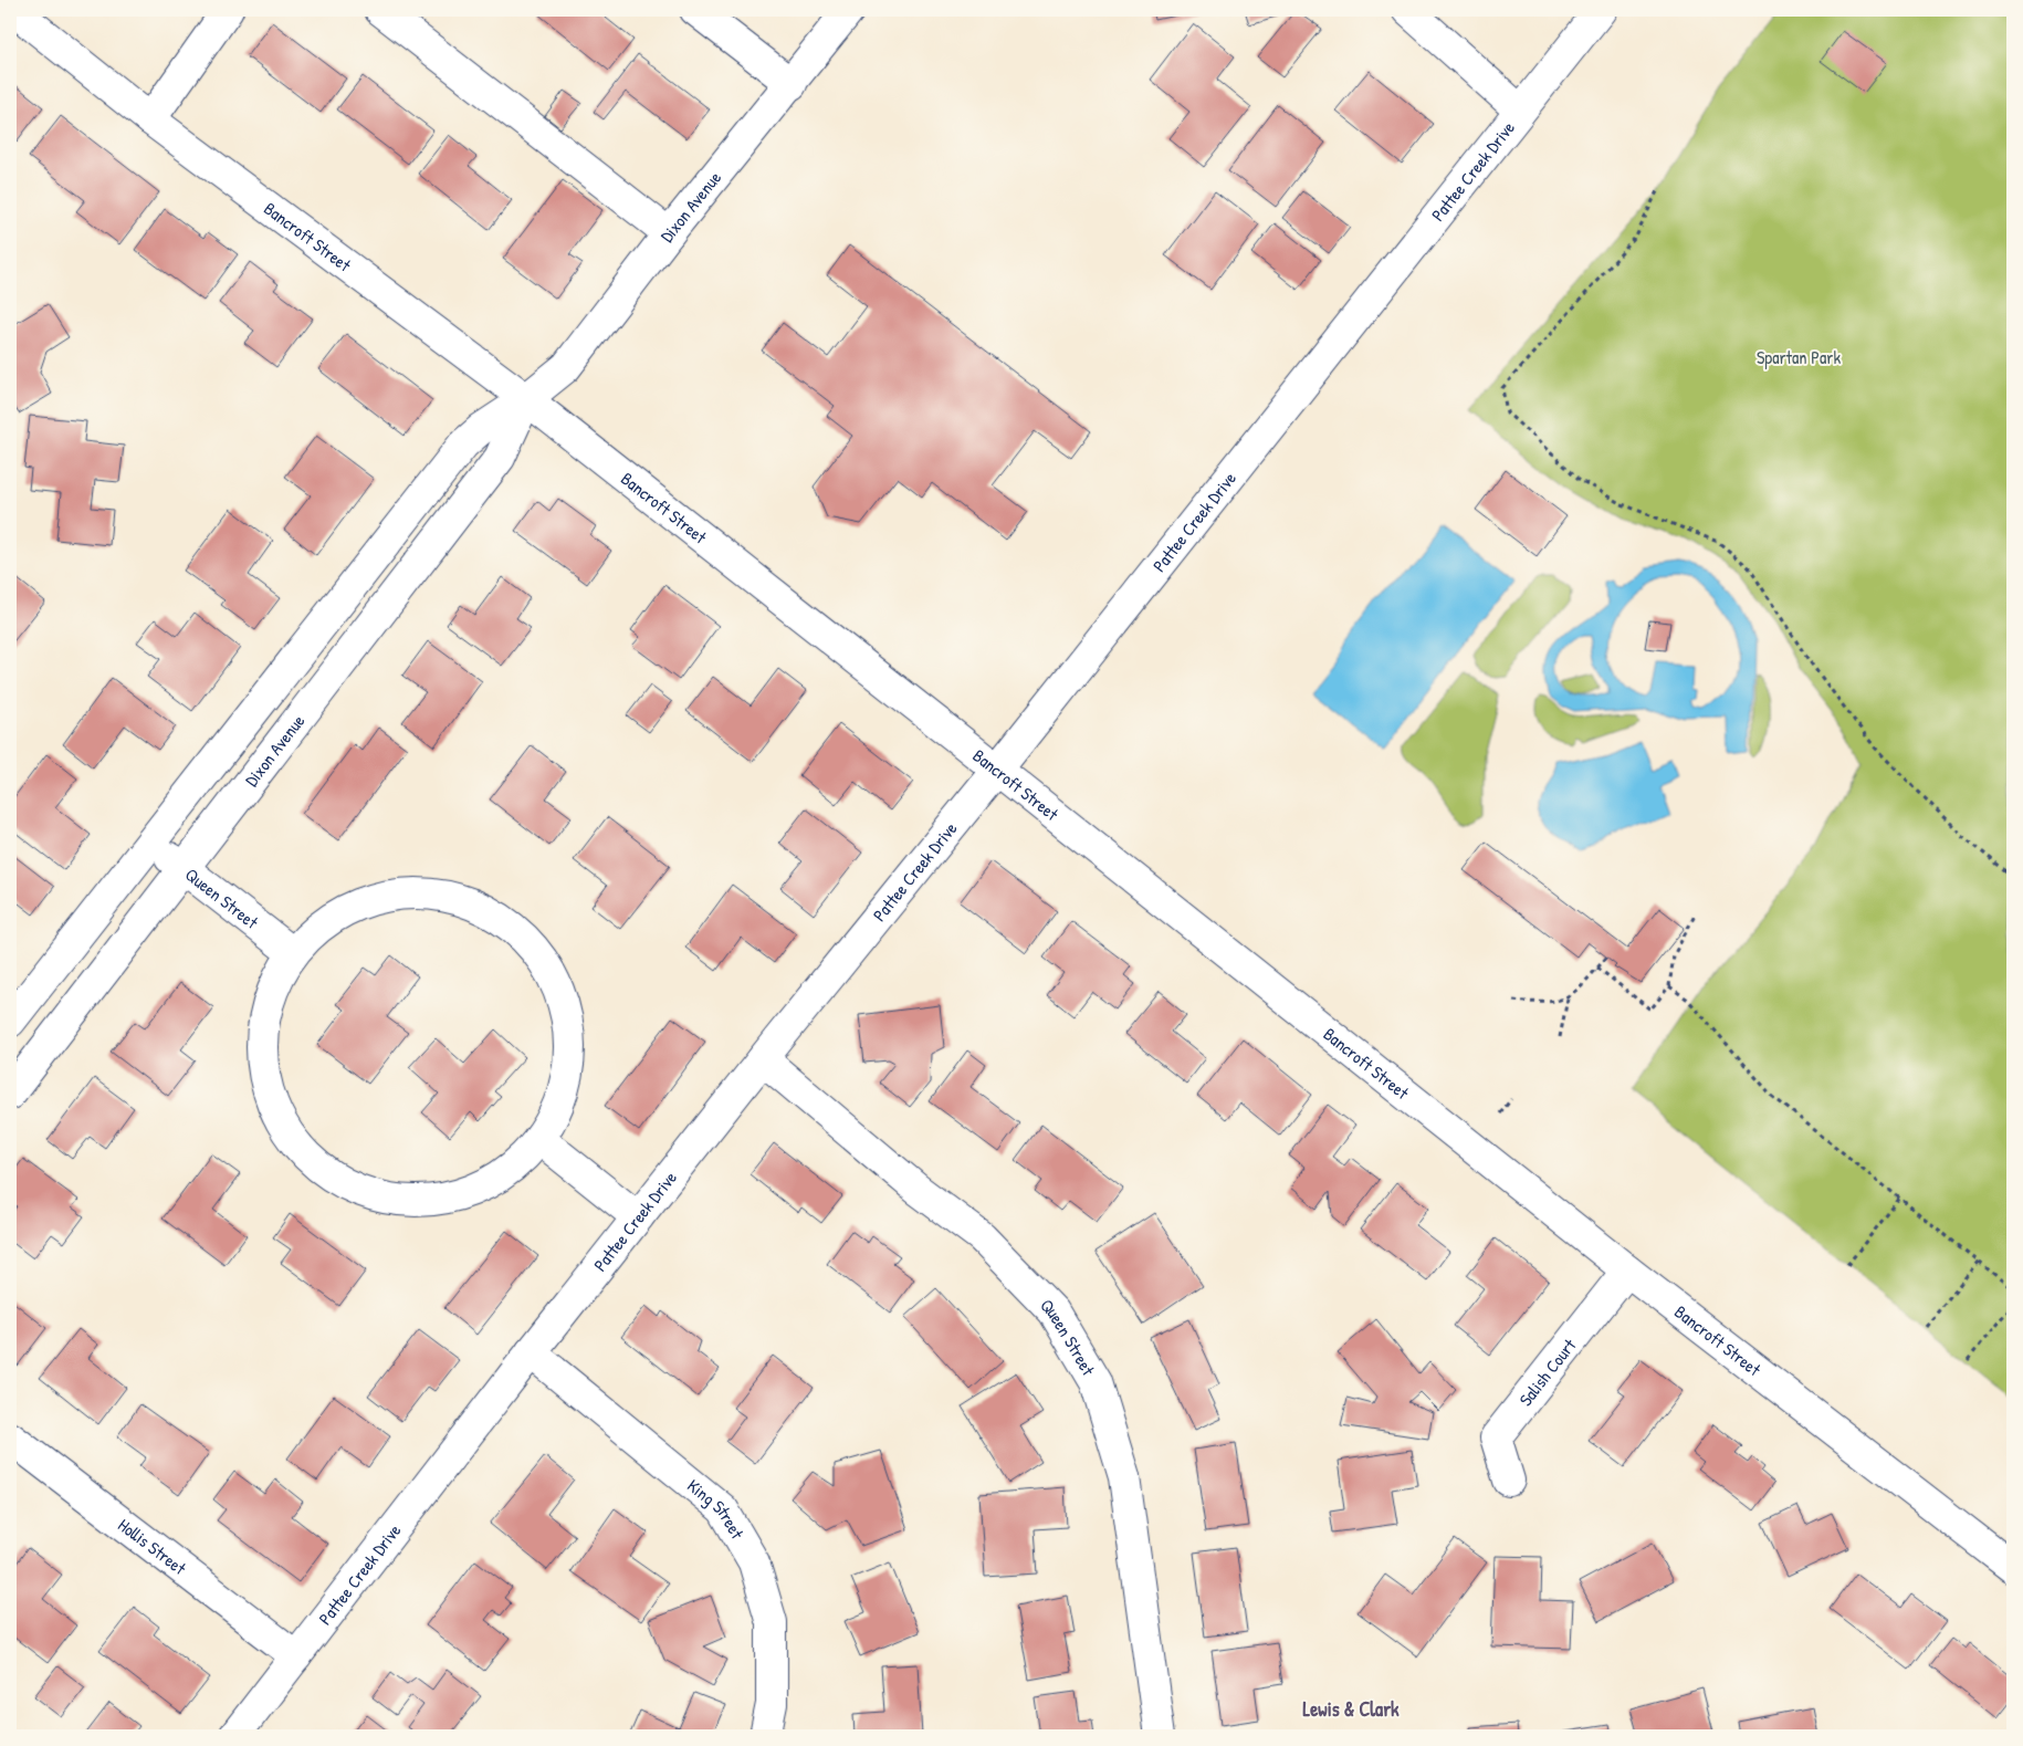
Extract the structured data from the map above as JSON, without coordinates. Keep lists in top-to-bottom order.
{
  "streets": {
    "street": [
      "Pattee Creek Drive",
      "Dixon Avenue",
      "Bancroft Street",
      "Queen Street",
      "Salish Court",
      "King Street",
      "Hollis Street"
    ]
  },
  "crossings": [
    ["Pattee Creek Drive", "Bancroft Street"],
    ["Pattee Creek Drive", "Queen Street"],
    ["Pattee Creek Drive", "King Street"],
    ["Pattee Creek Drive", "Hollis Street"],
    ["Dixon Avenue", "Bancroft Street"],
    ["Dixon Avenue", "Queen Street"],
    ["Bancroft Street", "Salish Court"]
  ],
  "districts": ["Lewis & Clark"],
  "parks": ["Spartan Park"]
}
